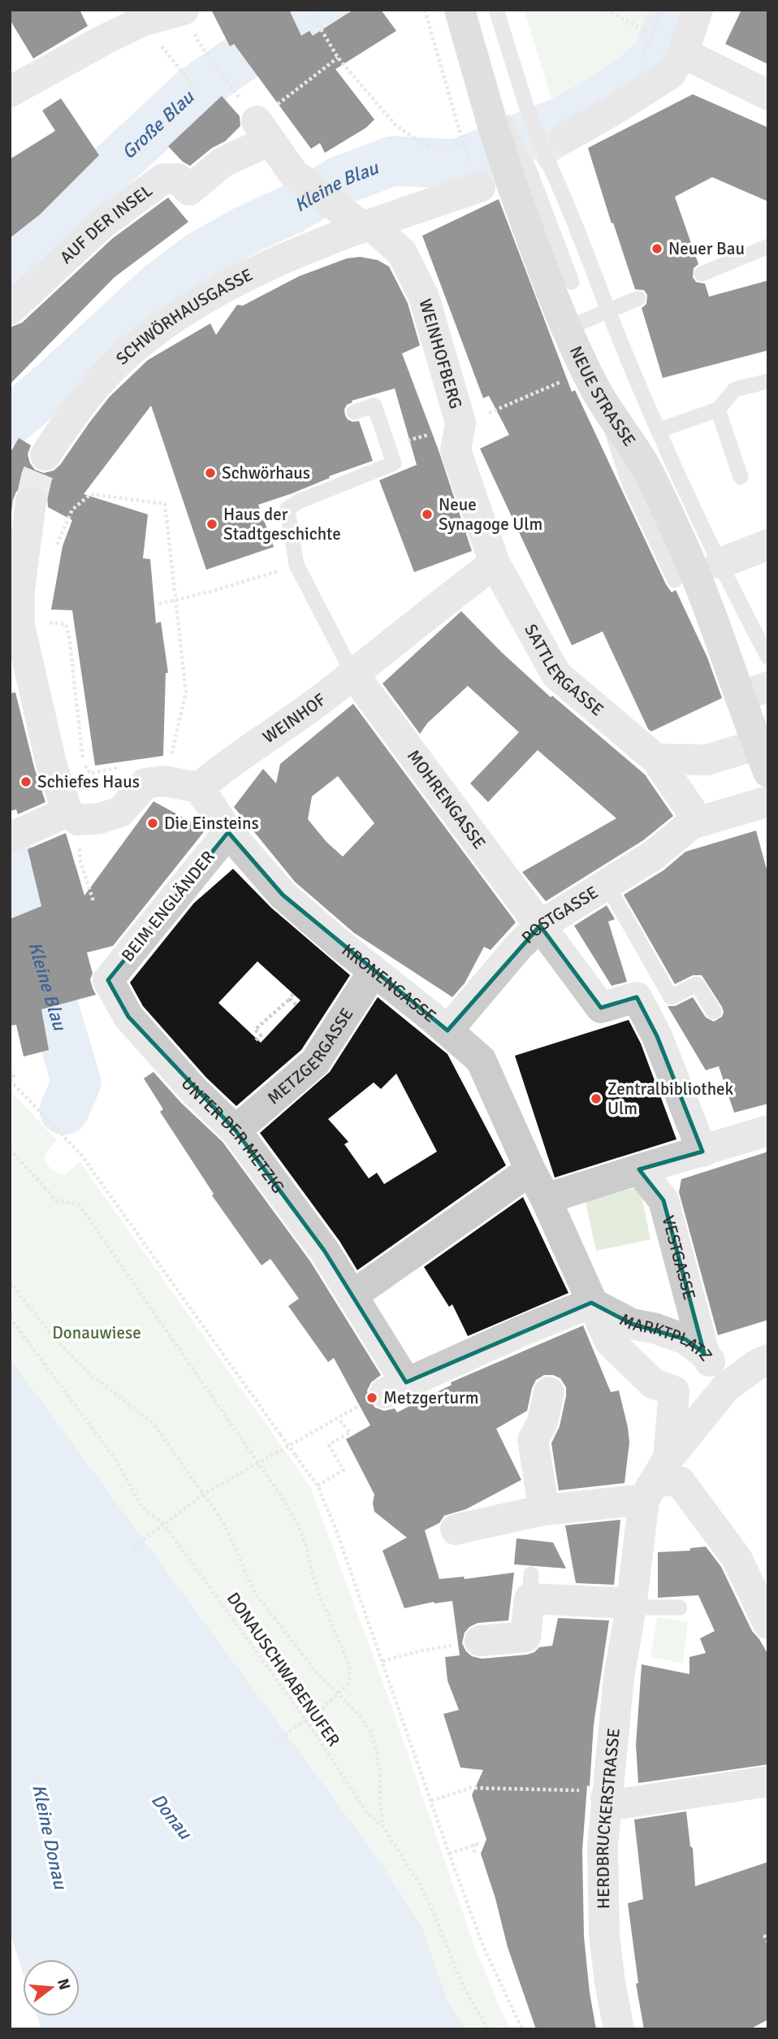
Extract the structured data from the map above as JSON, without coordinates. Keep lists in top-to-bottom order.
{
  "streets": {
    "street": [
      "AUF DER INSEL",
      "SCHWÖRHAUSGASSE",
      "WEINHOFBERG",
      "NEUE STRASSE",
      "SATTLERGASSE",
      "WEINHOF",
      "MOHRENGASSE",
      "BEIM ENGLÄNDER",
      "POSTGASSE",
      "KRONENGASSE",
      "METZGERGASSE",
      "UNTER DER METZIG",
      "VESTGASSE",
      "MARKTPLATZ",
      "HERDBRUCKERSTRASSE"
    ],
    "path": ["DONAUSCHWABENUFER"]
  },
  "crossings": [
    ["AUF DER INSEL", "WEINHOFBERG"],
    ["SCHWÖRHAUSGASSE", "WEINHOFBERG"],
    ["WEINHOFBERG", "SATTLERGASSE"],
    ["WEINHOFBERG", "WEINHOF"],
    ["SATTLERGASSE", "WEINHOF"],
    ["SATTLERGASSE", "POSTGASSE"],
    ["WEINHOF", "MOHRENGASSE"],
    ["WEINHOF", "KRONENGASSE"],
    ["MOHRENGASSE", "POSTGASSE"],
    ["BEIM ENGLÄNDER", "KRONENGASSE"],
    ["BEIM ENGLÄNDER", "UNTER DER METZIG"],
    ["POSTGASSE", "KRONENGASSE"],
    ["KRONENGASSE", "METZGERGASSE"],
    ["KRONENGASSE", "MARKTPLATZ"],
    ["METZGERGASSE", "UNTER DER METZIG"],
    ["VESTGASSE", "MARKTPLATZ"],
    ["MARKTPLATZ", "HERDBRUCKERSTRASSE"]
  ],
  "water": [
    "Große Blau",
    "Kleine Blau",
    "Donau",
    "Kleine Donau"
  ],
  "parks": ["Donauwiese"],
  "places": [
    "Neuer Bau",
    "Schwörhaus",
    "Neue Synagoge Ulm",
    "Haus der Stadtgeschichte",
    "Schiefes Haus",
    "Die Einsteins",
    "Zentralbibliothek Ulm",
    "Metzgerturm"
  ],
  "north": "right"
}
